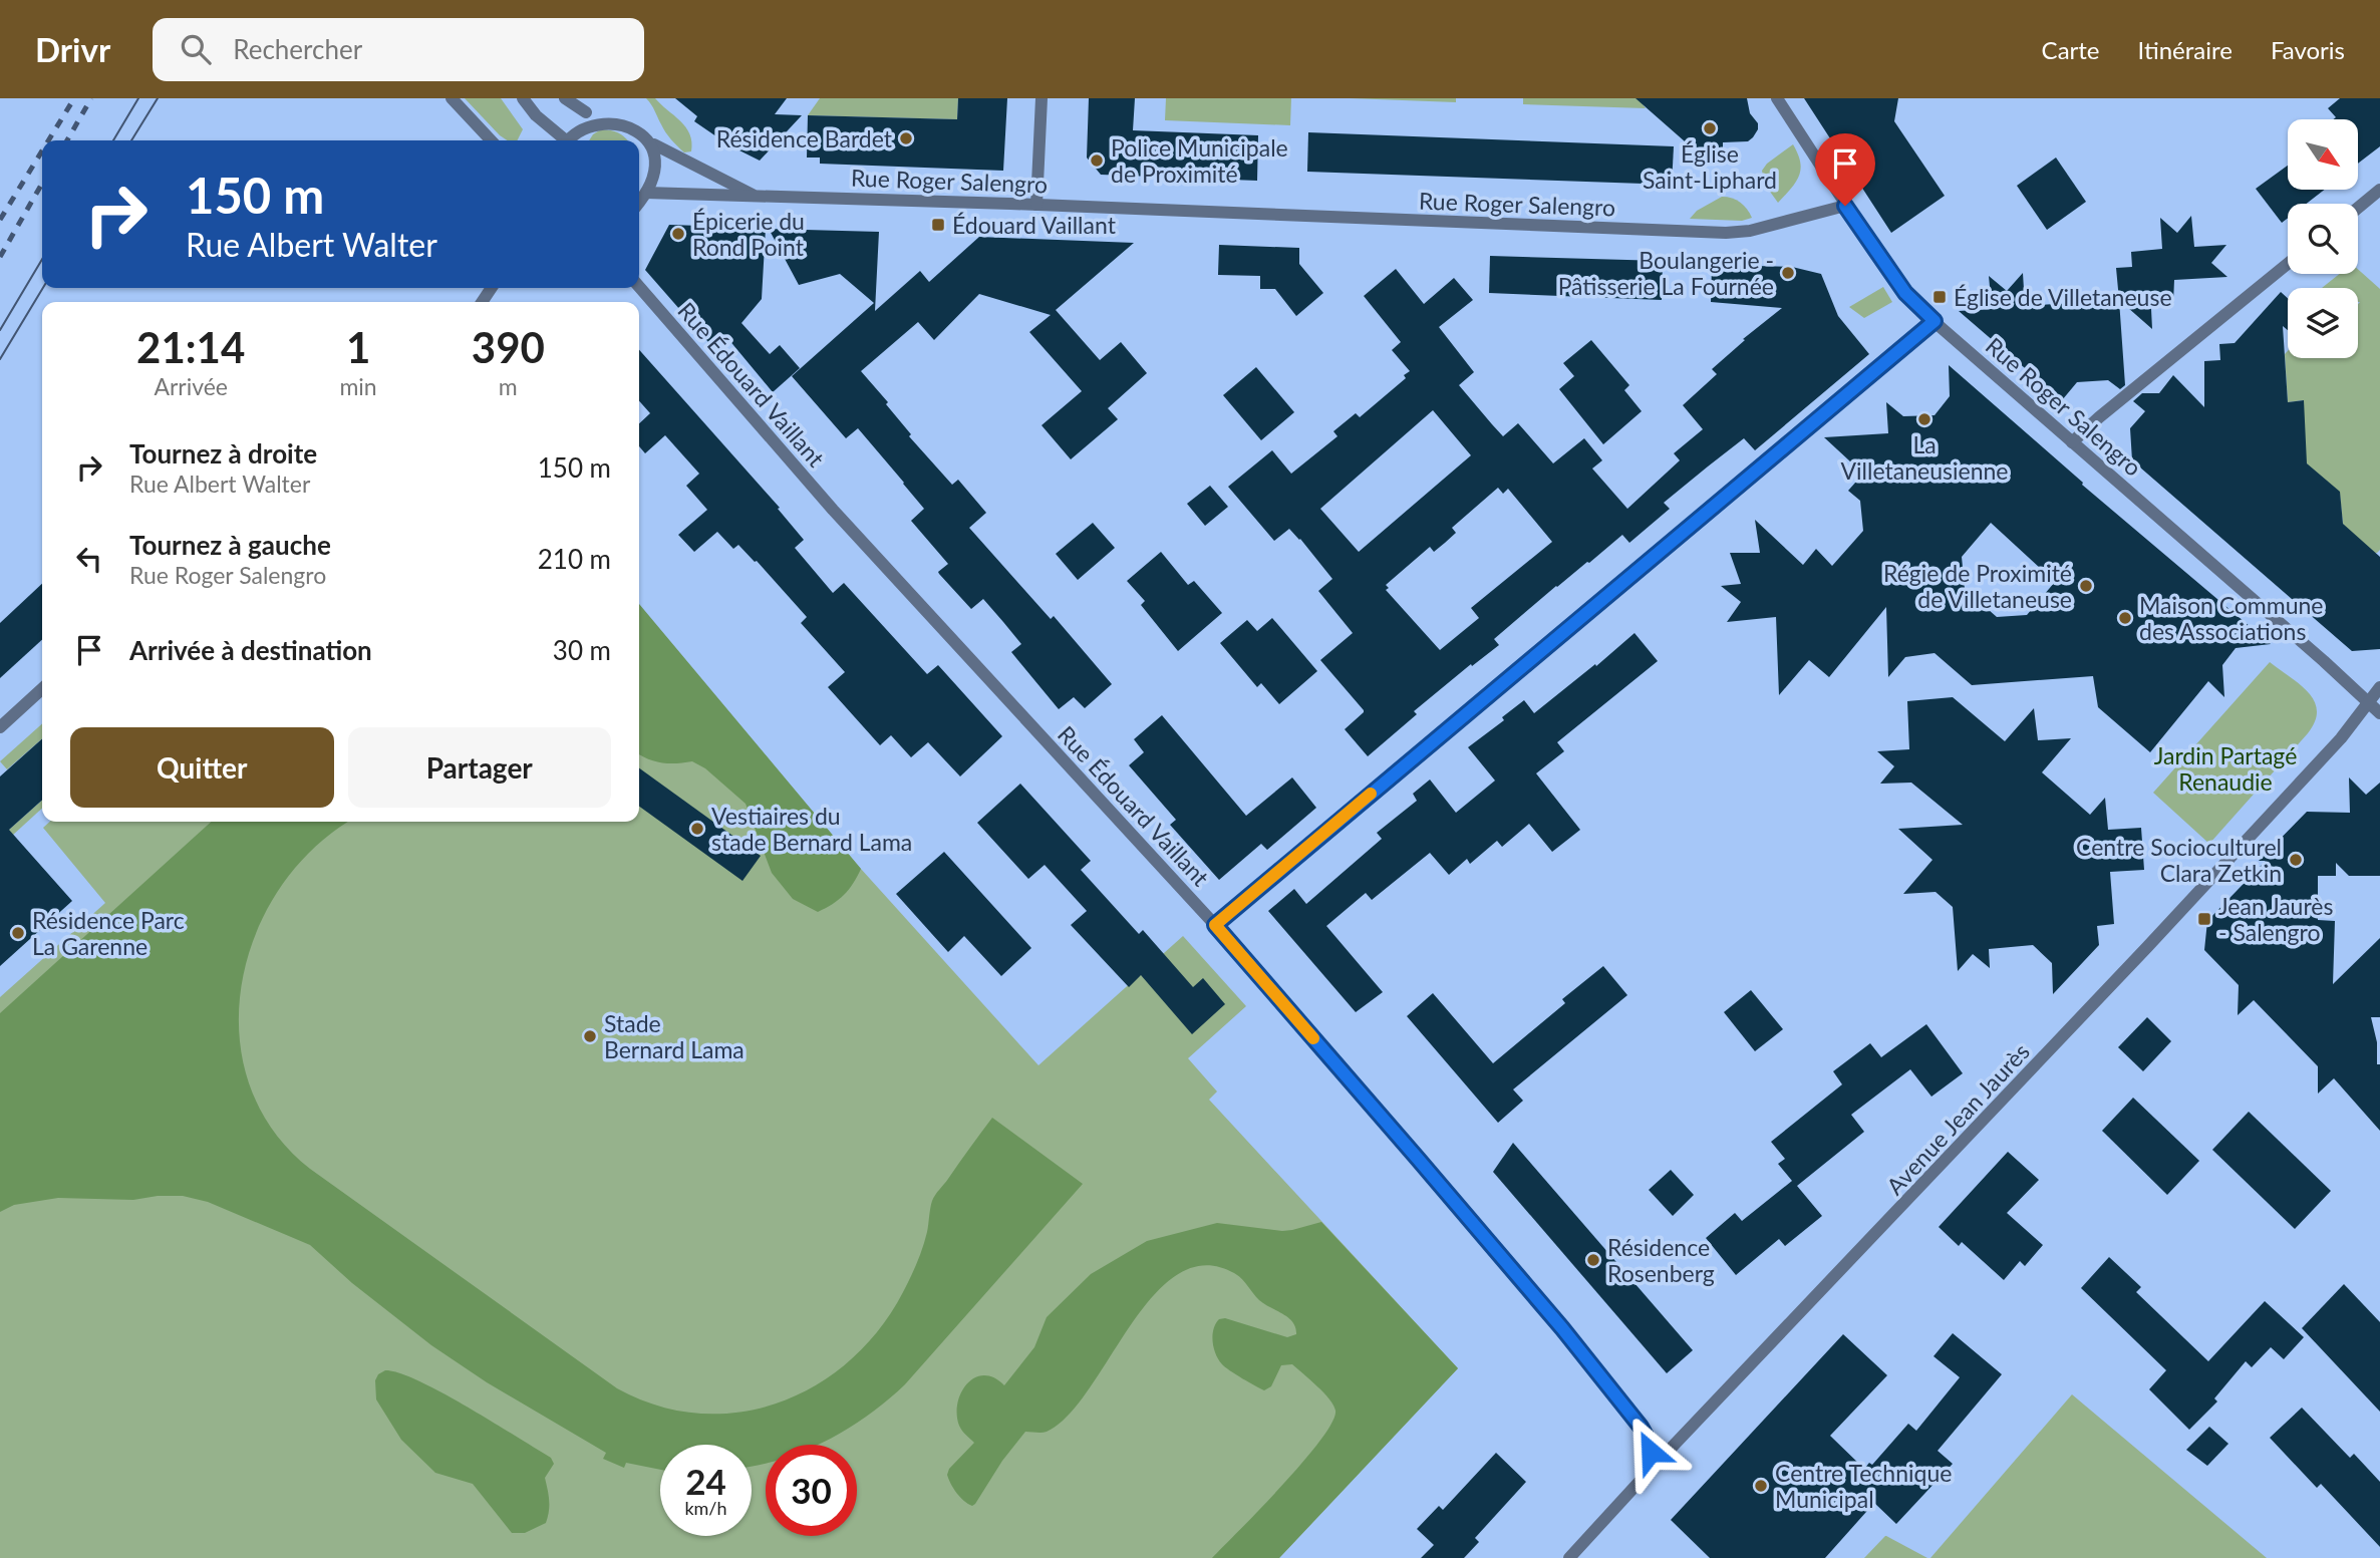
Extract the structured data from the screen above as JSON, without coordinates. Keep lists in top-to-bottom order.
{
  "streets": {
    "street": ["Rue Roger Salengro", "Rue Édouard Vaillant", "Avenue Jean Jaurès"]
  },
  "crossings": [
    ["Rue Roger Salengro", "Avenue Jean Jaurès"],
    ["Rue Édouard Vaillant", "Avenue Jean Jaurès"]
  ],
  "parks": ["Jardin Partagé Renaudie"],
  "places": {
    "other": [
      "Église Saint-Liphard",
      "Résidence Bardet",
      "Police Municipale de Proximité",
      "Épicerie du Rond Point",
      "Boulangerie - Pâtisserie La Fournée",
      "La Villetaneusienne",
      "Régie de Proximité de Villetaneuse",
      "Maison Commune des Associations",
      "Vestiaires du stade Bernard Lama",
      "Centre Socioculturel Clara Zetkin",
      "Résidence Parc La Garenne",
      "Stade Bernard Lama",
      "Résidence Rosenberg",
      "Centre Technique Municipal"
    ],
    "transit": ["Édouard Vaillant", "Église de Villetaneuse", "Jean Jaurès - Salengro"]
  },
  "north": "bottom right",
  "page": {
    "header": "Drivr",
    "search": "Rechercher",
    "nav": ["Carte", "Itinéraire", "Favoris"],
    "turn": ["150 m", "Rue Albert Walter"],
    "eta": [
      "21:14",
      "Arrivée",
      "1",
      "min",
      "390",
      "m"
    ],
    "list": [
      {
        "name": "Tournez à droite",
        "note": "Rue Albert Walter",
        "value": "150 m"
      },
      {
        "name": "Tournez à gauche",
        "note": "Rue Roger Salengro",
        "value": "210 m"
      },
      {
        "name": "Arrivée à destination",
        "value": "30 m"
      }
    ],
    "buttons": ["Quitter", "Partager"],
    "speed": "24 km/h",
    "limit": "30"
  }
}
